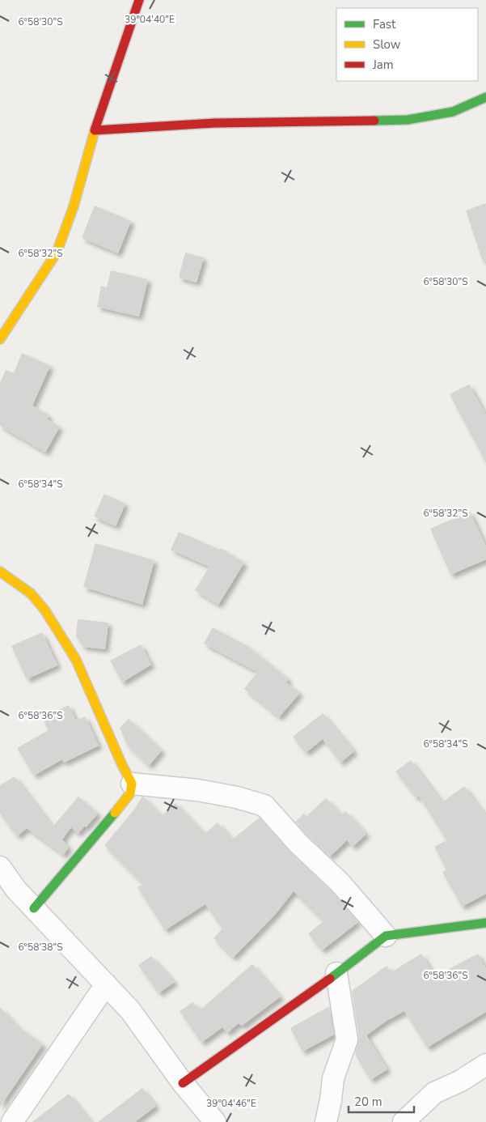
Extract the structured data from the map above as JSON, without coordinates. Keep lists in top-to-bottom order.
{
  "legend": ["Fast", "Slow", "Jam"],
  "scale_bar": "20 m",
  "coordinates": [
    "39°04'40\"E",
    "6°58'30\"S",
    "6°58'32\"S",
    "6°58'34\"S",
    "6°58'36\"S",
    "6°58'38\"S",
    "39°04'46\"E"
  ]
}
